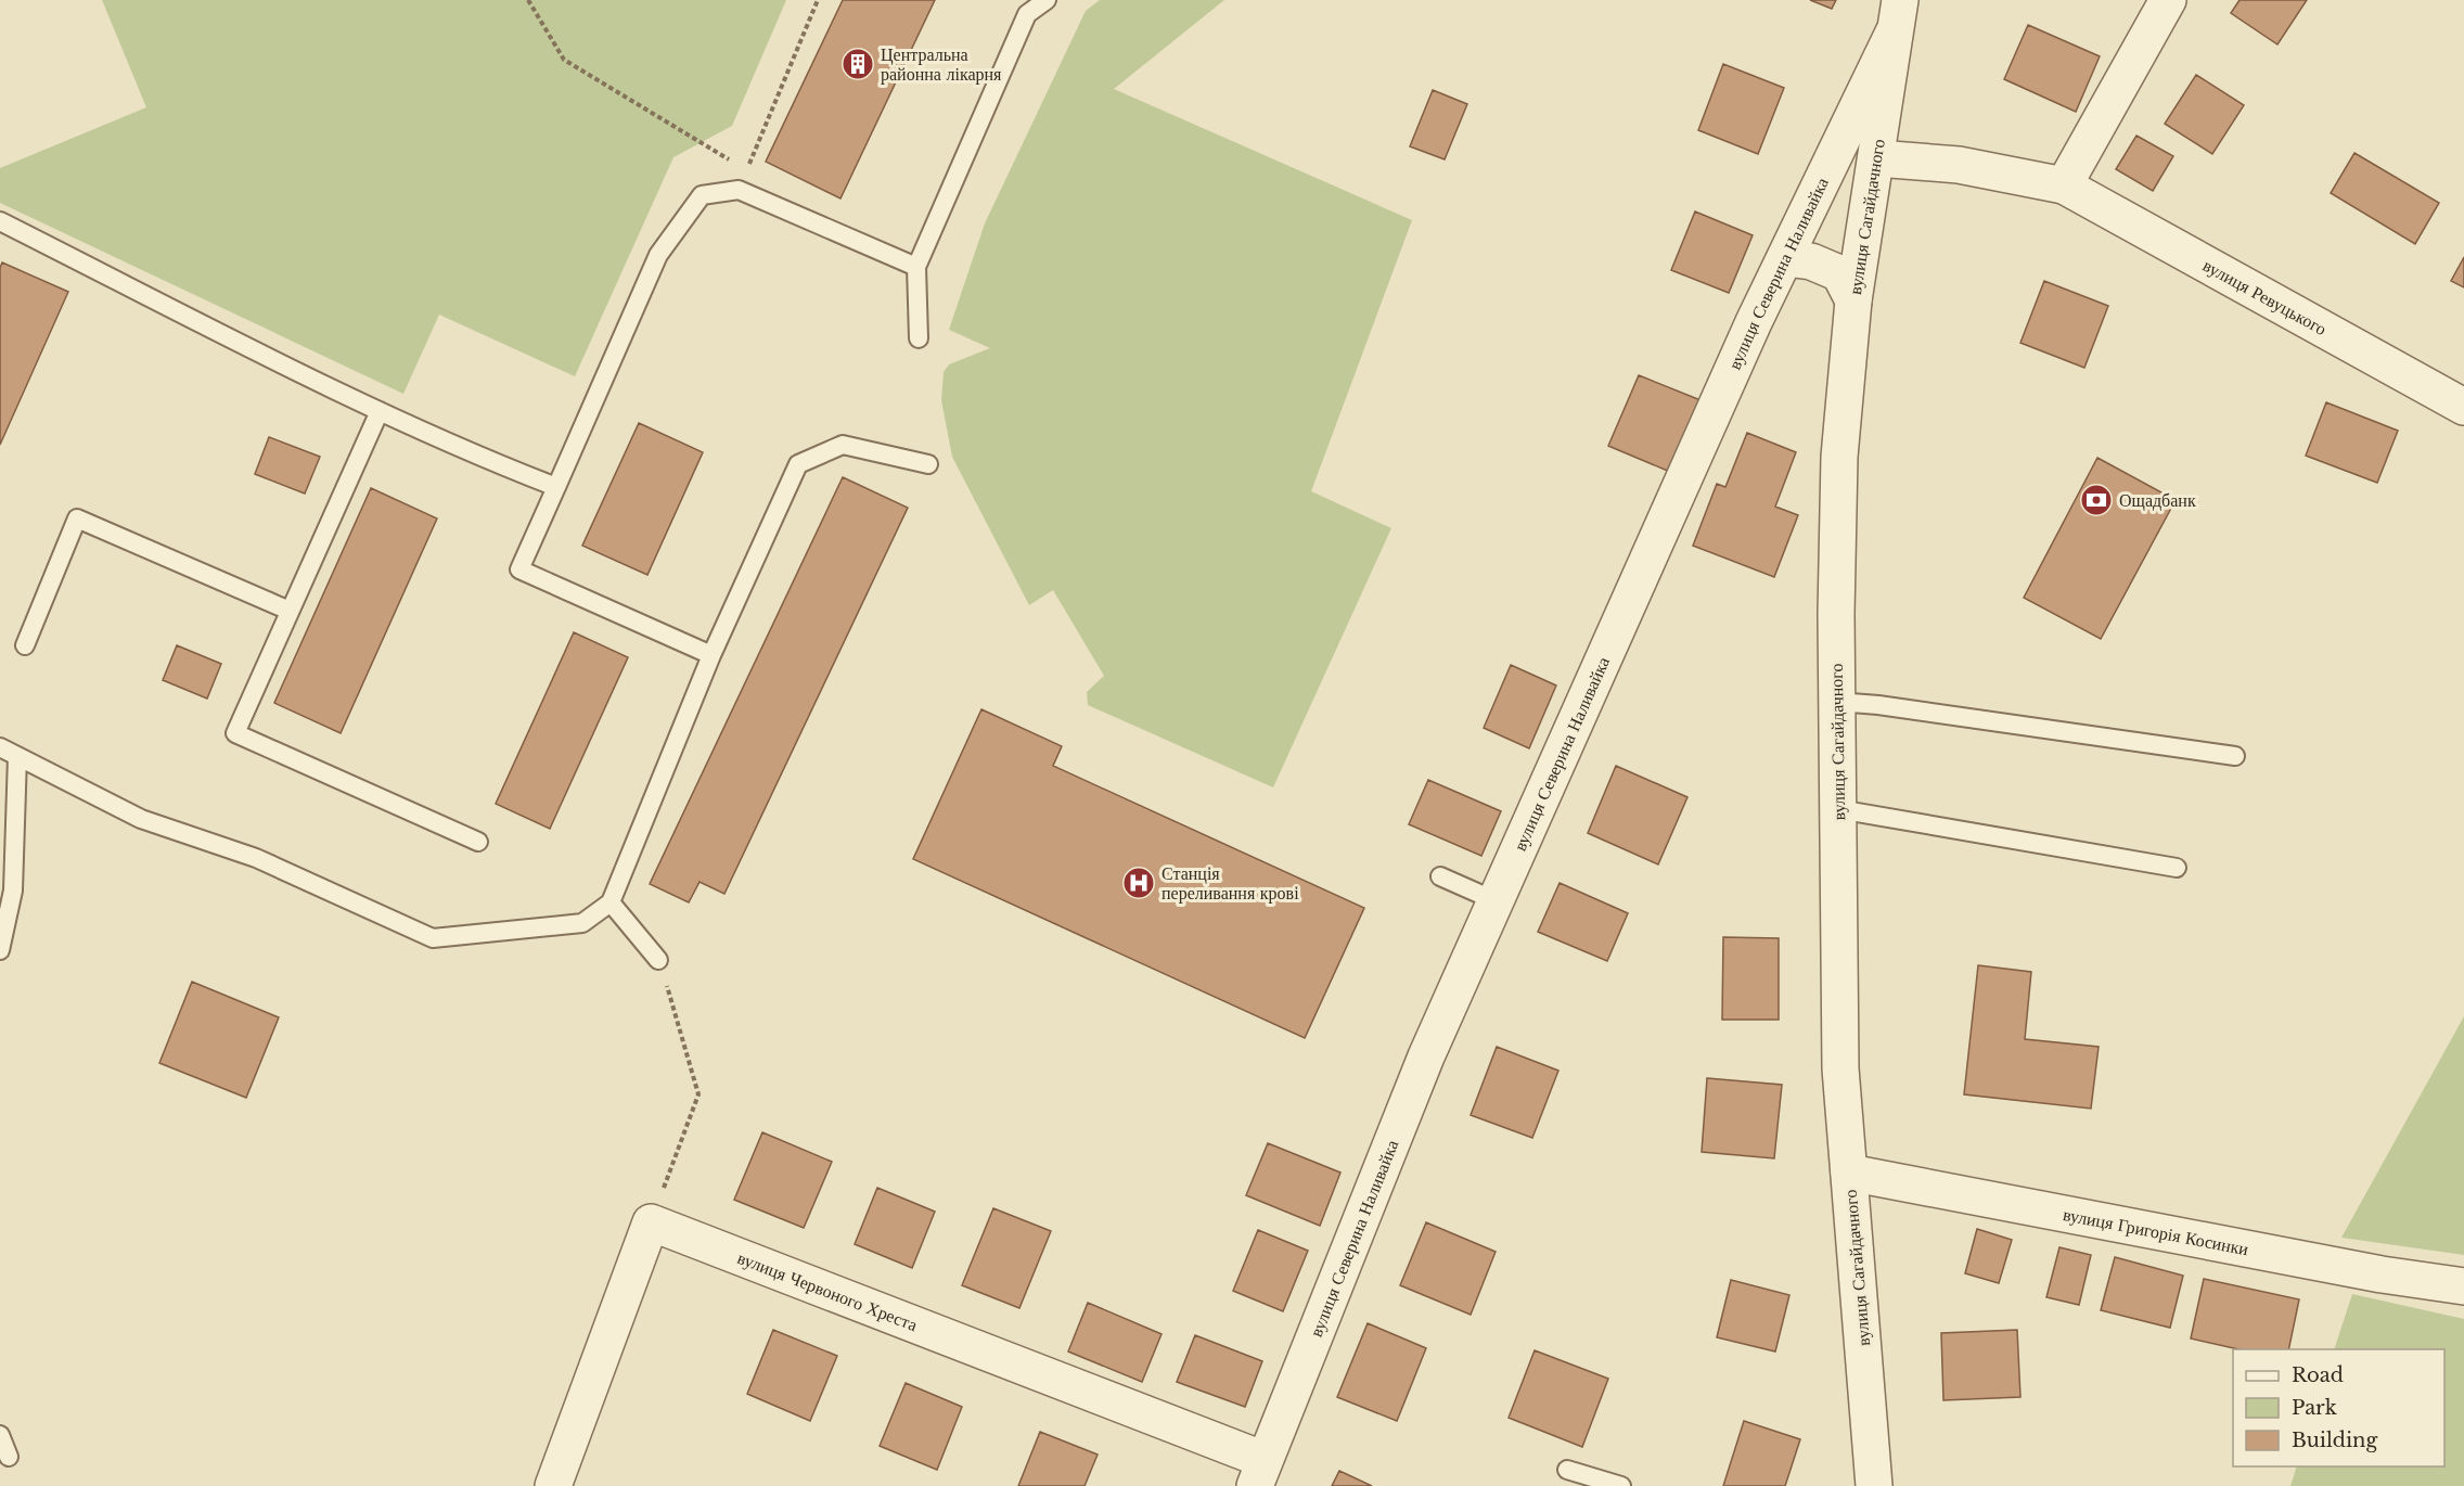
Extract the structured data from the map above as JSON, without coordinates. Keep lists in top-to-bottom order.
{
  "streets": {
    "street": [
      "вулиця Сагайдачного",
      "вулиця Северина Наливайка",
      "вулиця Ревуцького",
      "вулиця Григорія Косинки",
      "вулиця Червоного Хреста"
    ]
  },
  "crossings": [
    ["вулиця Сагайдачного", "вулиця Северина Наливайка"],
    ["вулиця Сагайдачного", "вулиця Ревуцького"],
    ["вулиця Сагайдачного", "вулиця Григорія Косинки"],
    ["вулиця Северина Наливайка", "вулиця Червоного Хреста"]
  ],
  "places": {
    "building": ["Центральна районна лікарня"],
    "bank": ["Ощадбанк"],
    "hospital": ["Станція переливання крові"]
  },
  "legend": ["Road", "Park", "Building"]
}
